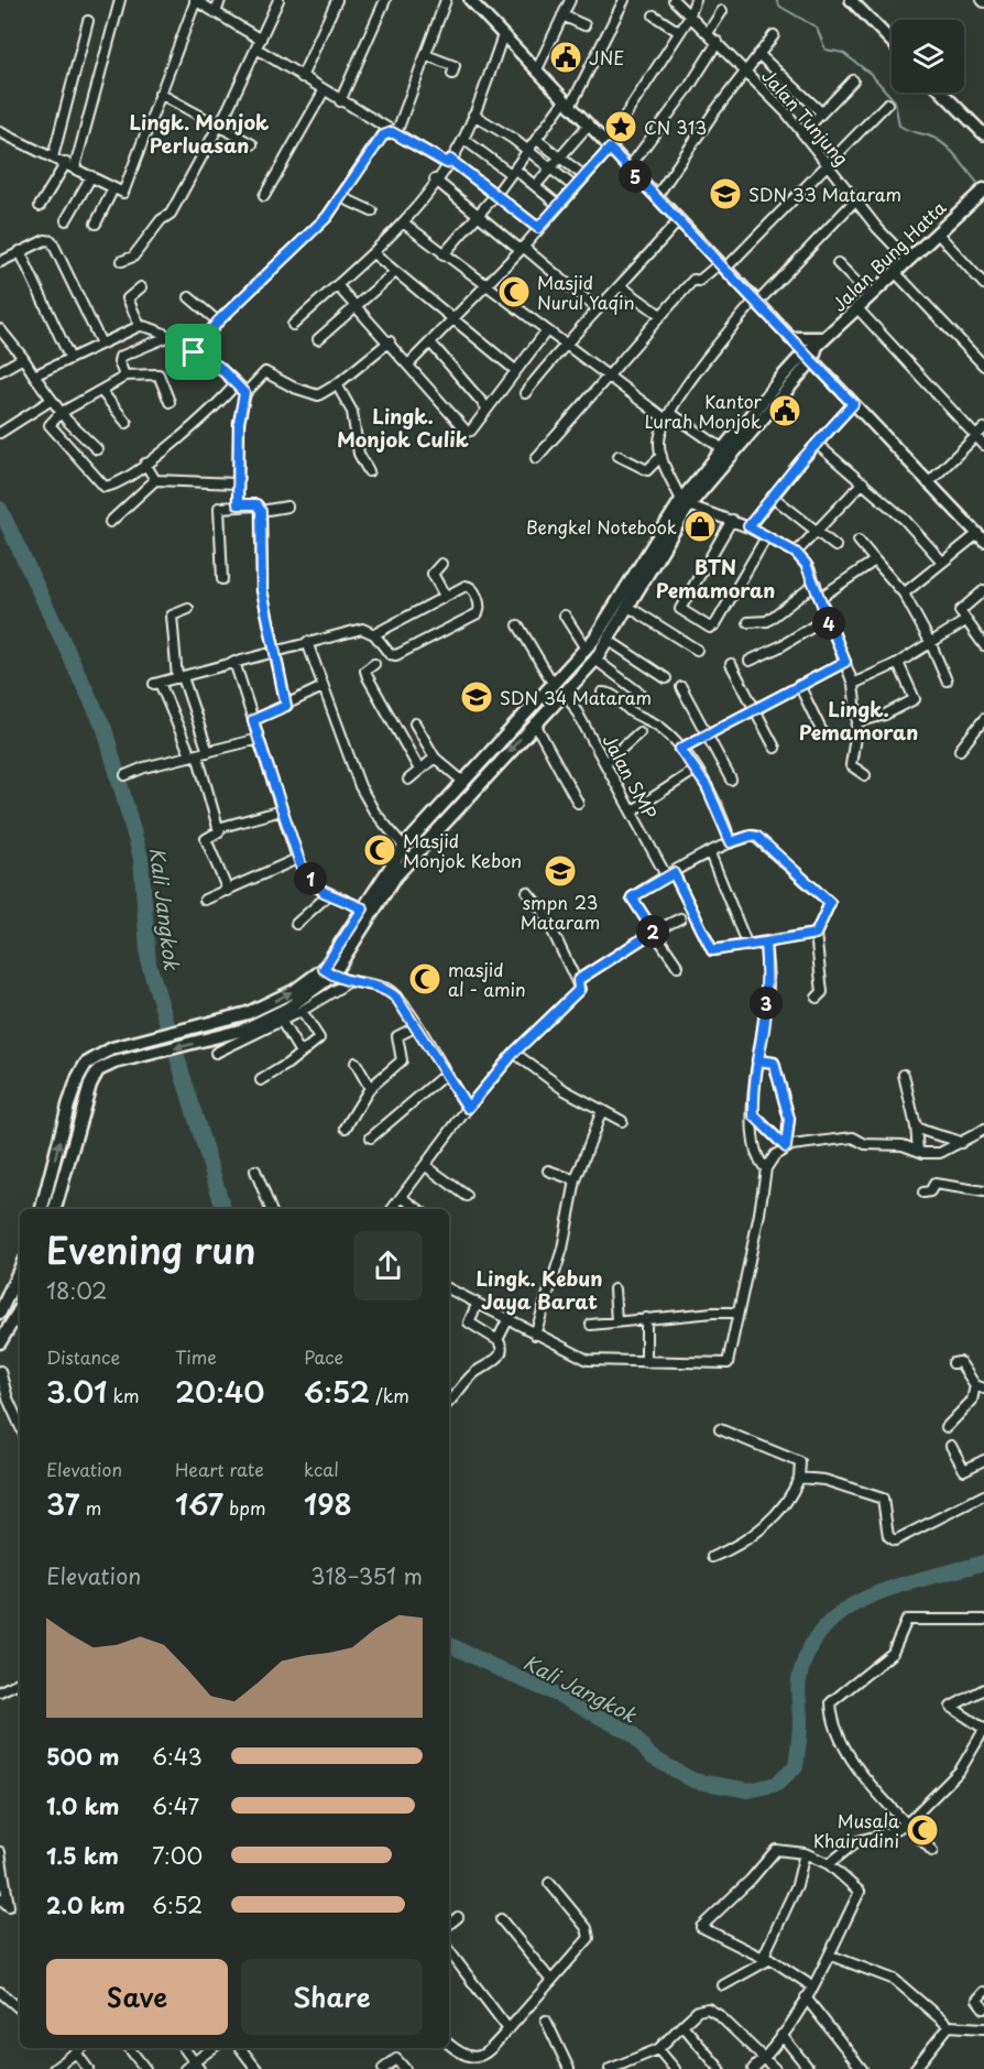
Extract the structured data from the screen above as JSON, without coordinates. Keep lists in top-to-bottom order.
{
  "streets": {
    "main road": ["Jalan Bung Hatta"],
    "street": ["Jalan Tunjung", "Jalan SMP"]
  },
  "crossings": [
    ["Jalan Tunjung", "Jalan Bung Hatta"]
  ],
  "districts": [
    "Lingk. Monjok Perluasan",
    "Lingk. Monjok Culik",
    "BTN Pemamoran",
    "Lingk. Pemamoran",
    "Lingk. Kebun Jaya Barat"
  ],
  "water": ["Kali Jangkok"],
  "places": {
    "public building": ["JNE", "Kantor Lurah Monjok"],
    "place": ["CN 313"],
    "school or university": ["SDN 33 Mataram", "SDN 34 Mataram", "smpn 23 Mataram"],
    "mosque": [
      "Masjid Nurul Yaqin",
      "Masjid Monjok Kebon",
      "masjid al - amin",
      "Musala Khairudini"
    ],
    "shop": ["Bengkel Notebook"]
  },
  "page": {
    "pins": [
      "5",
      "4",
      "1",
      "2",
      "3"
    ],
    "heading": ["Evening run", "18:02"],
    "stats": [
      ["Distance", "3.01 km"],
      ["Time", "20:40"],
      ["Pace", "6:52 /km"],
      ["Elevation", "37 m"],
      ["Heart rate", "167 bpm"],
      ["kcal", "198"]
    ],
    "chart": ["Elevation", "318–351 m"],
    "list": [
      {
        "name": "500 m",
        "note": "6:43"
      },
      {
        "name": "1.0 km",
        "note": "6:47"
      },
      {
        "name": "1.5 km",
        "note": "7:00"
      },
      {
        "name": "2.0 km",
        "note": "6:52"
      }
    ],
    "buttons": ["Save", "Share"]
  }
}
